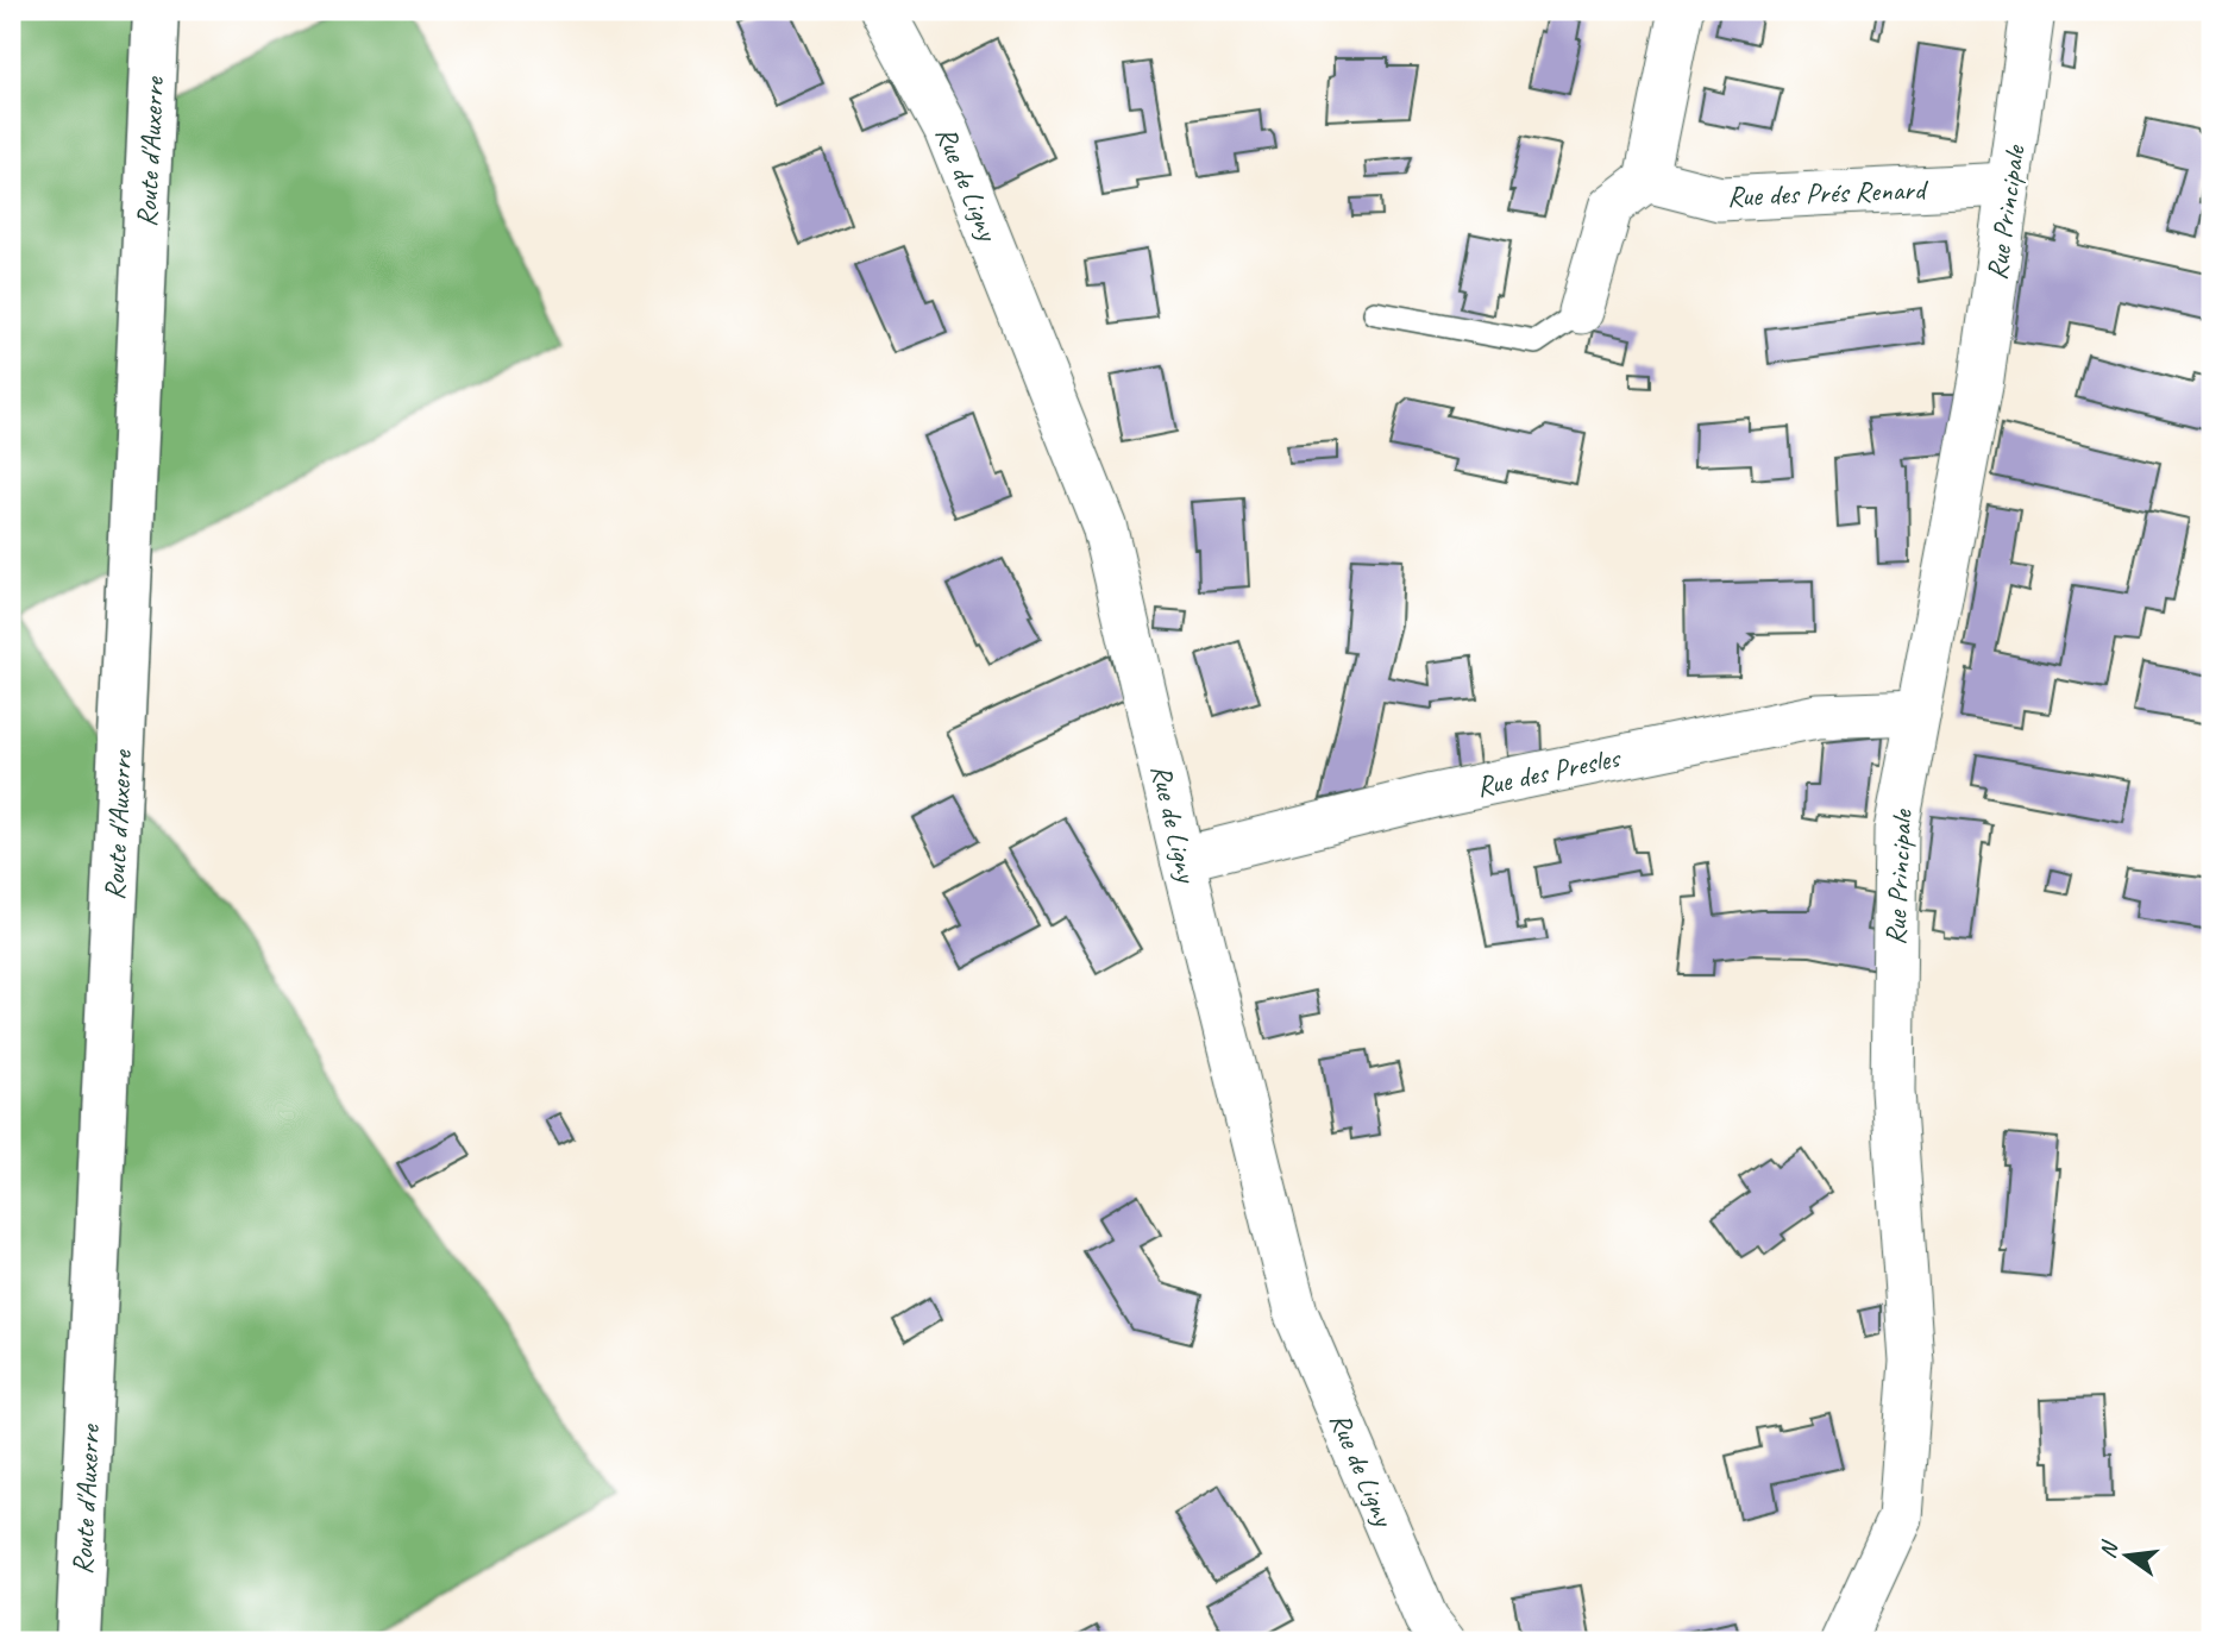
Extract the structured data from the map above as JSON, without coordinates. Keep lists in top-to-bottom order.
{
  "streets": {
    "street": [
      "Route d'Auxerre",
      "Rue de Ligny",
      "Rue des Prés Renard",
      "Rue Principale",
      "Rue des Presles"
    ]
  },
  "crossings": [
    ["Rue de Ligny", "Rue des Presles"],
    ["Rue des Prés Renard", "Rue Principale"],
    ["Rue Principale", "Rue des Presles"]
  ],
  "north": "left"
}
